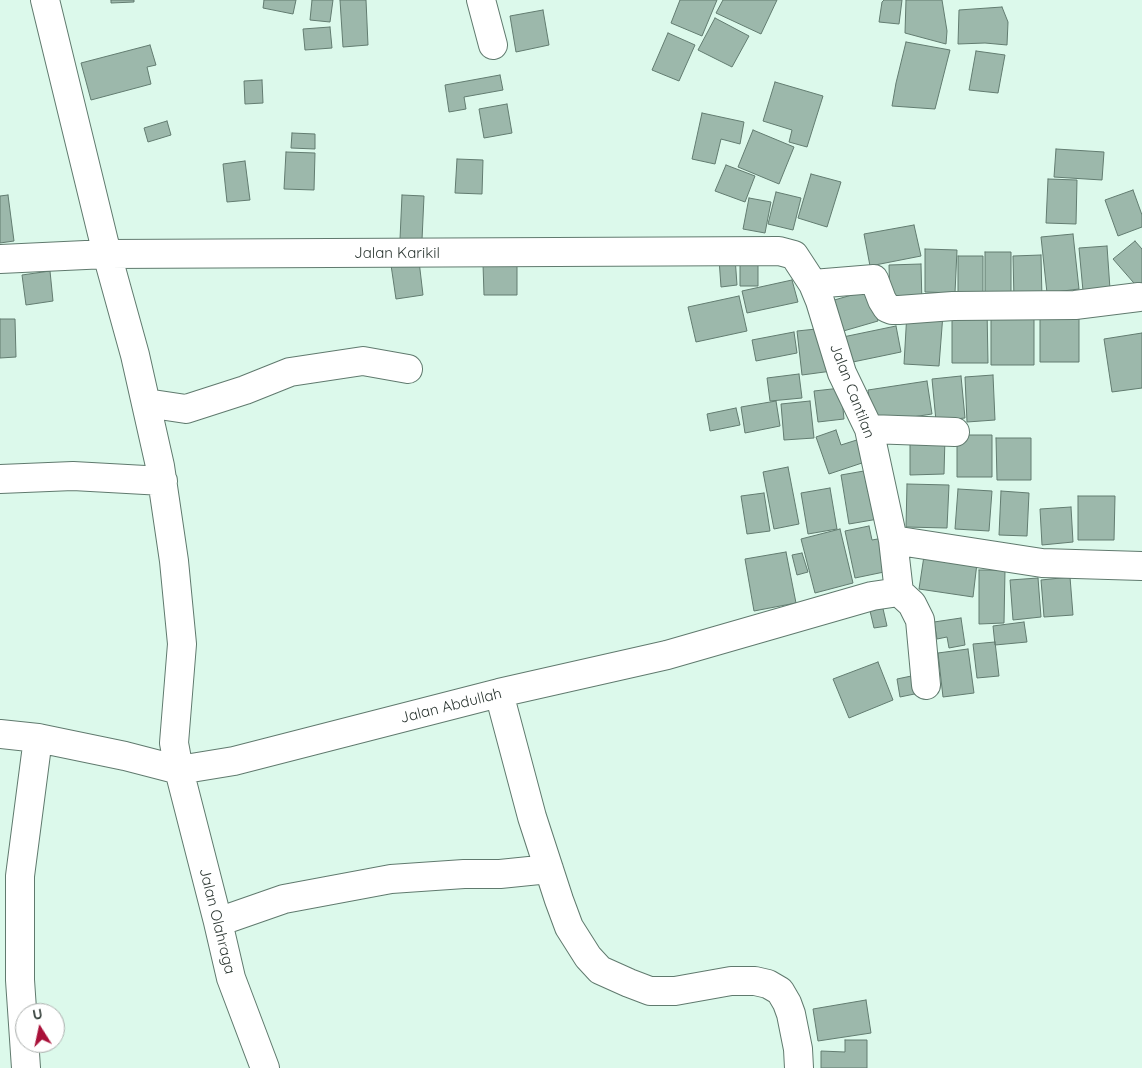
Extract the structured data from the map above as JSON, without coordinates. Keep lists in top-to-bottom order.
{
  "streets": {
    "street": [
      "Jalan Karikil",
      "Jalan Cantilan",
      "Jalan Abdullah",
      "Jalan Olahraga"
    ]
  },
  "crossings": [
    ["Jalan Karikil", "Jalan Cantilan"],
    ["Jalan Karikil", "Jalan Olahraga"],
    ["Jalan Cantilan", "Jalan Abdullah"],
    ["Jalan Abdullah", "Jalan Olahraga"]
  ],
  "north": "top"
}
